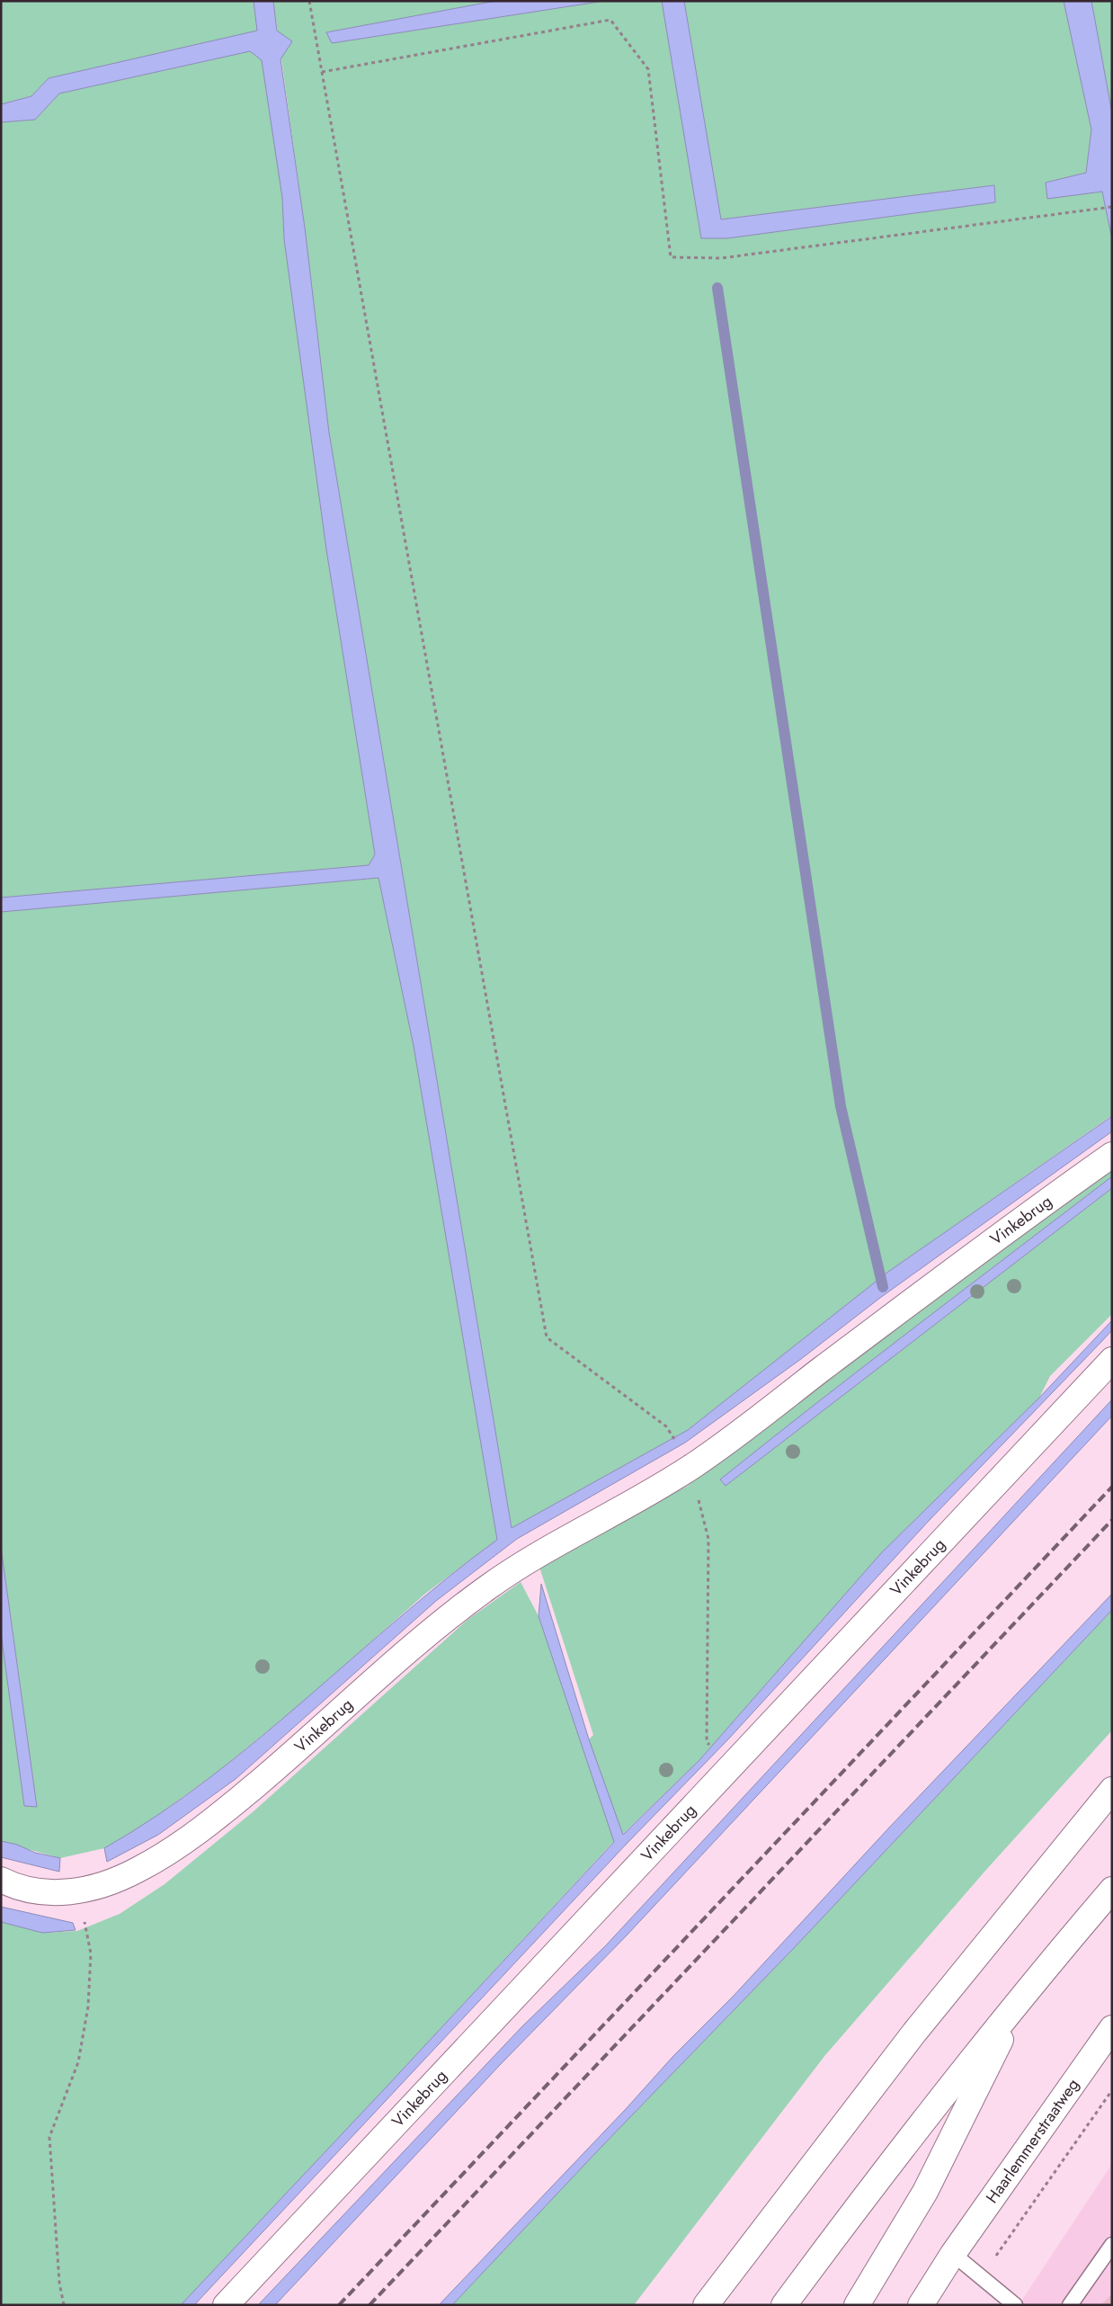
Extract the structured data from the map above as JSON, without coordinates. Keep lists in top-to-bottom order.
{
  "streets": {
    "main road": ["Vinkebrug", "Haarlemmerstraatweg"]
  }
}
